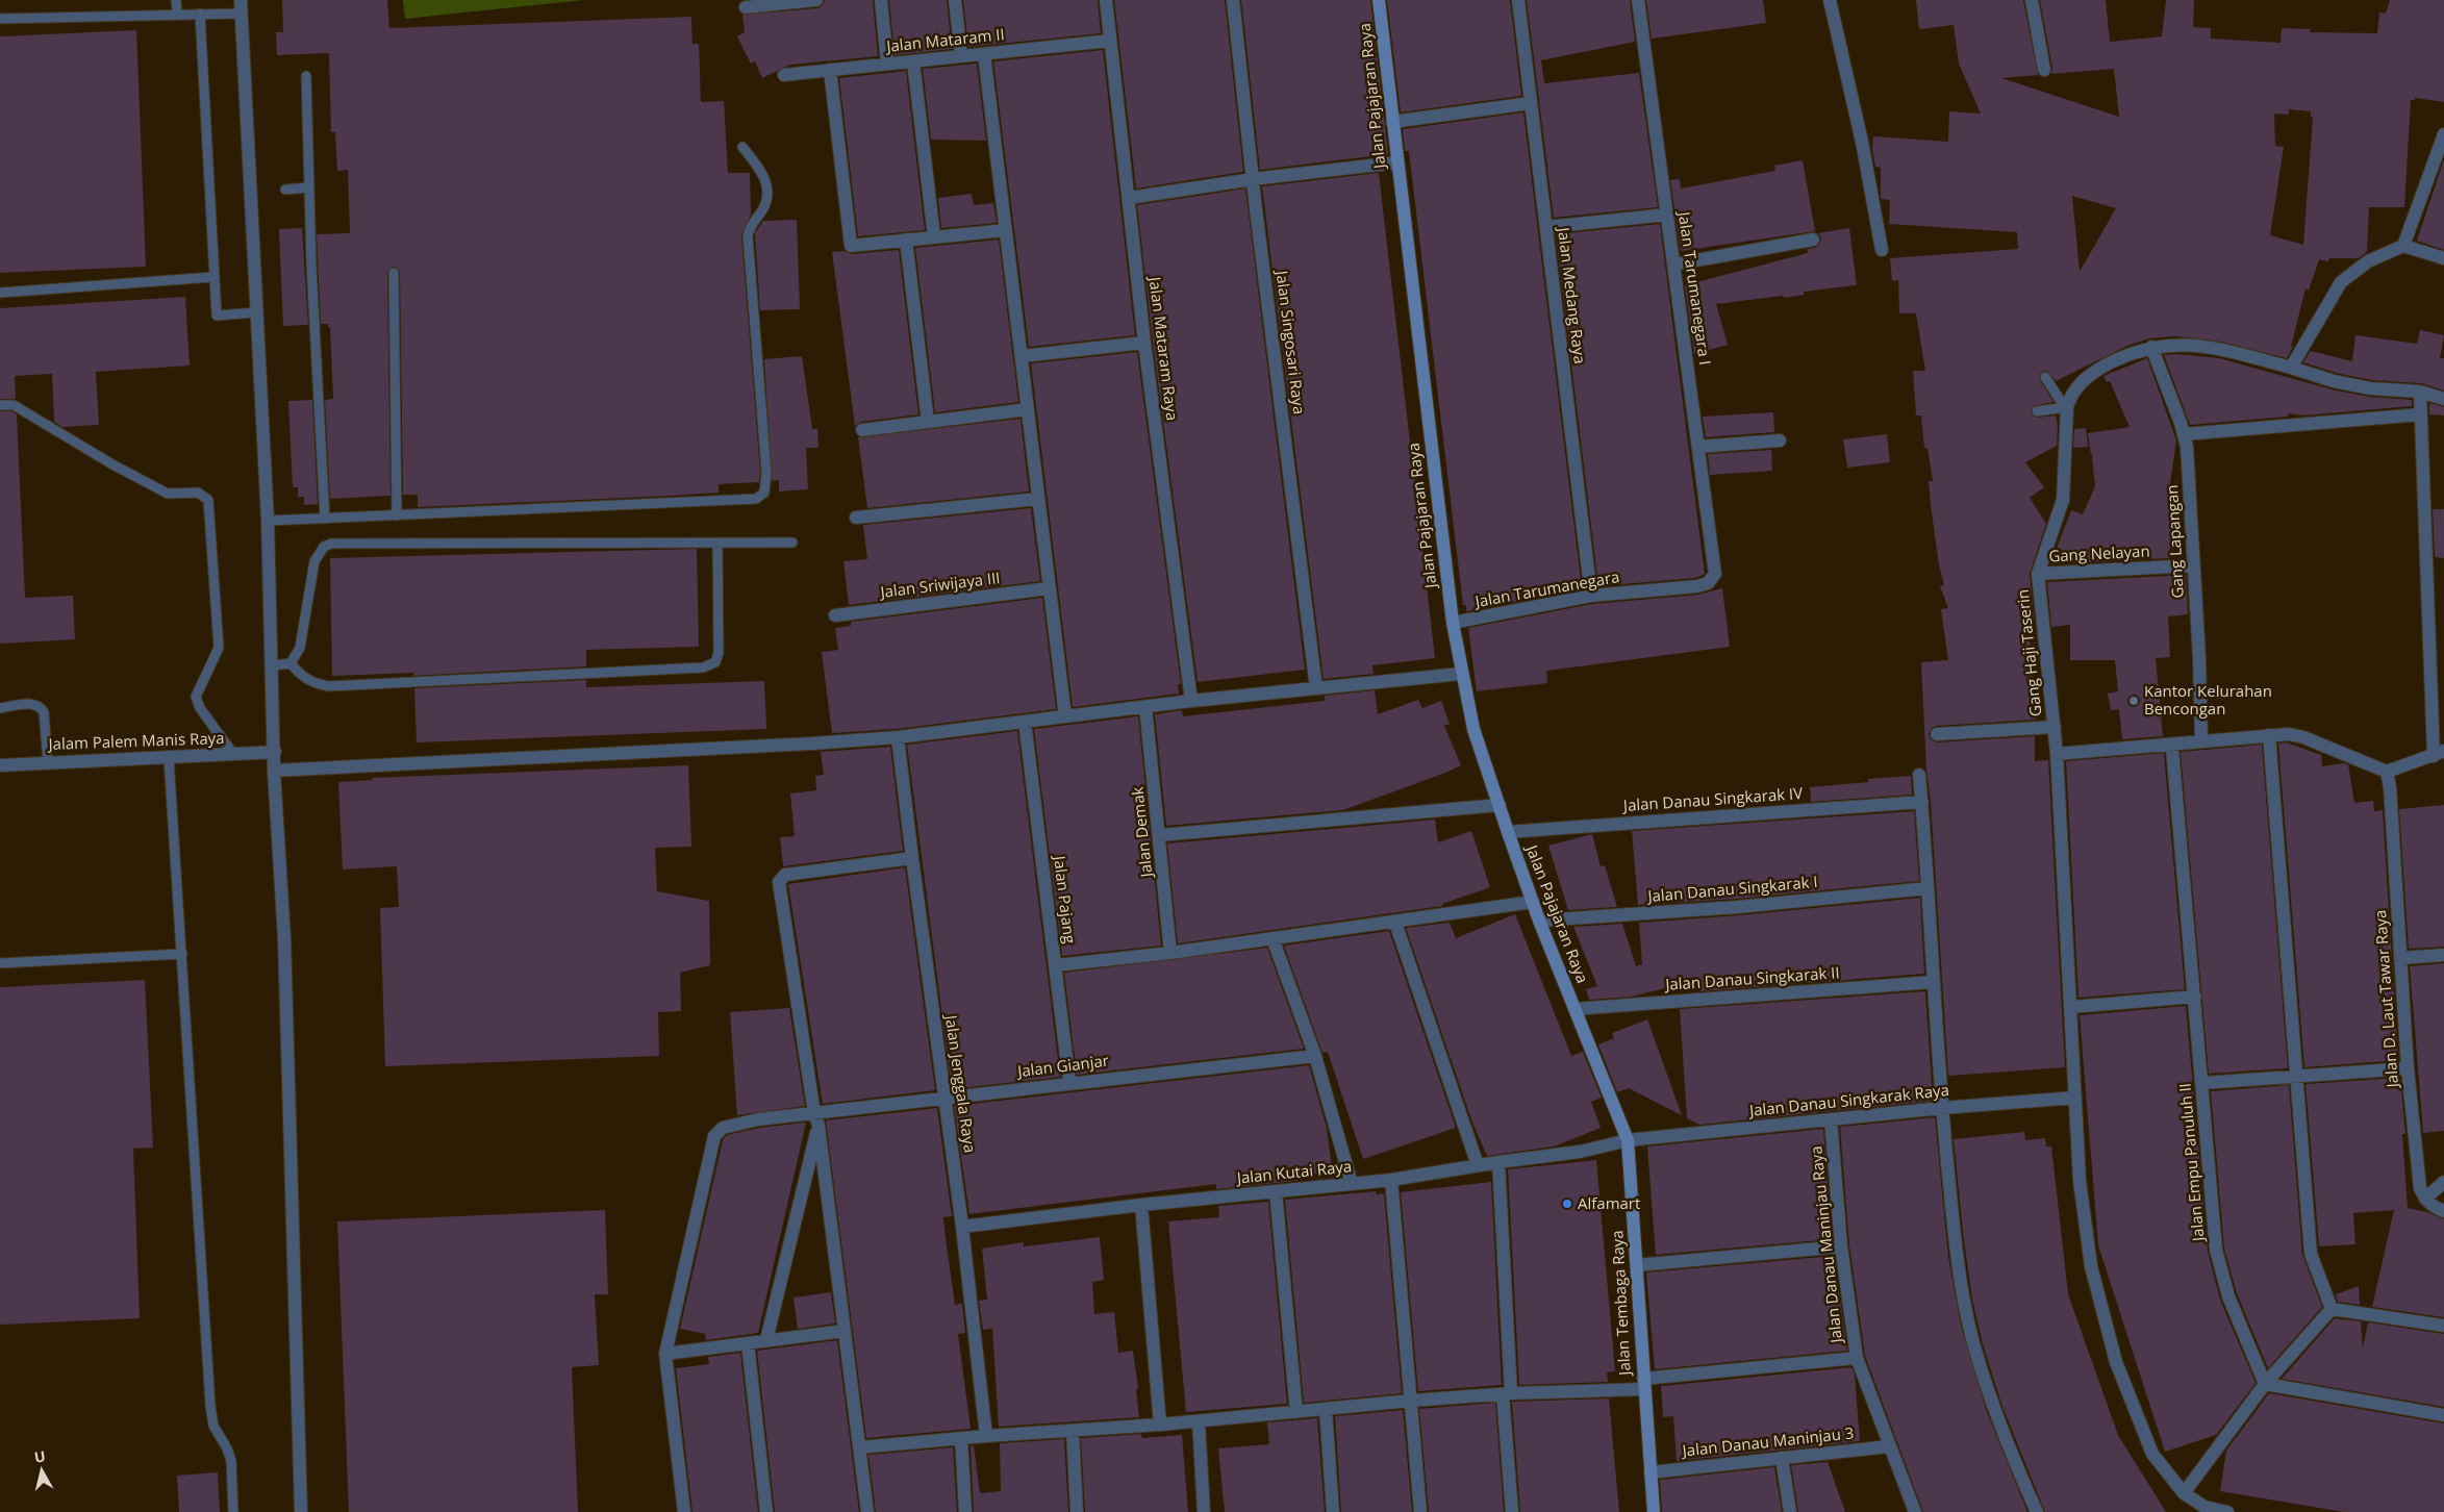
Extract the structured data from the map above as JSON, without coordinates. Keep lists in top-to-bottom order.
{
  "streets": {
    "street": [
      "Jalan Mataram II",
      "Jalan Pajajaran Raya",
      "Jalan Tarumanegara I",
      "Jalan Medang Raya",
      "Jalan Singosari Raya",
      "Jalan Mataram Raya",
      "Gang Lapangan",
      "Gang Nelayan",
      "Jalan Sriwijaya III",
      "Jalan Tarumanegara",
      "Gang Haji Taserin",
      "Jalam Palem Manis Raya",
      "Jalan Danau Singkarak IV",
      "Jalan Demak",
      "Jalan Danau Singkarak I",
      "Jalan Pajang",
      "Jalan Danau Singkarak II",
      "Jalan D. Laut Tawar Raya",
      "Jalan Gianjar",
      "Jalan Jenggala Raya",
      "Jalan Danau Singkarak Raya",
      "Jalan Empu Panuluh II",
      "Jalan Kutai Raya",
      "Jalan Danau Maninjau Raya",
      "Jalan Tembaga Raya",
      "Jalan Danau Maninjau 3"
    ]
  },
  "crossings": [
    ["Jalan Mataram II", "Jalan Mataram Raya"],
    ["Jalan Pajajaran Raya", "Jalan Tarumanegara"],
    ["Jalan Pajajaran Raya", "Jalan Danau Singkarak IV"],
    ["Jalan Pajajaran Raya", "Jalan Danau Singkarak I"],
    ["Jalan Pajajaran Raya", "Jalan Danau Singkarak II"],
    ["Jalan Pajajaran Raya", "Jalan Tembaga Raya"],
    ["Jalan Tarumanegara I", "Jalan Tarumanegara"],
    ["Jalan Medang Raya", "Jalan Tarumanegara"],
    ["Gang Lapangan", "Gang Nelayan"],
    ["Gang Lapangan", "Gang Haji Taserin"],
    ["Gang Nelayan", "Gang Haji Taserin"],
    ["Gang Haji Taserin", "Jalan Danau Singkarak Raya"],
    ["Jalan Pajang", "Jalan Gianjar"],
    ["Jalan Danau Singkarak II", "Jalan Tembaga Raya"],
    ["Jalan Gianjar", "Jalan Jenggala Raya"],
    ["Jalan Jenggala Raya", "Jalan Kutai Raya"],
    ["Jalan Danau Singkarak Raya", "Jalan Kutai Raya"],
    ["Jalan Danau Singkarak Raya", "Jalan Danau Maninjau Raya"],
    ["Jalan Danau Singkarak Raya", "Jalan Tembaga Raya"],
    ["Jalan Kutai Raya", "Jalan Tembaga Raya"],
    ["Jalan Danau Maninjau Raya", "Jalan Danau Maninjau 3"],
    ["Jalan Tembaga Raya", "Jalan Danau Maninjau 3"]
  ],
  "places": ["Kantor Kelurahan Bencongan", "Alfamart"],
  "north": "top"
}
